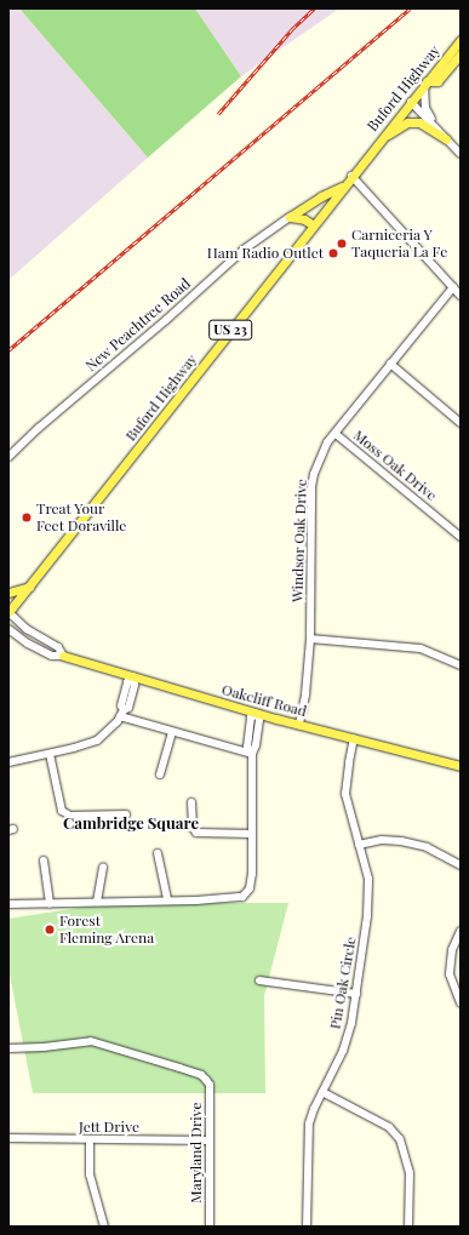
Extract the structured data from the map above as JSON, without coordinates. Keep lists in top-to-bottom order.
{
  "streets": {
    "main road": ["Buford Highway", "US 23", "Oakcliff Road"],
    "street": [
      "New Peachtree Road",
      "Moss Oak Drive",
      "Windsor Oak Drive",
      "Pin Oak Circle",
      "Jett Drive",
      "Maryland Drive"
    ]
  },
  "crossings": [
    ["Buford Highway", "Oakcliff Road"],
    ["Moss Oak Drive", "Windsor Oak Drive"],
    ["Windsor Oak Drive", "Oakcliff Road"],
    ["Oakcliff Road", "Pin Oak Circle"],
    ["Jett Drive", "Maryland Drive"]
  ],
  "districts": ["Cambridge Square"],
  "places": [
    "Carniceria Y Taqueria La Fe",
    "Ham Radio Outlet",
    "Treat Your Feet Doraville",
    "Forest Fleming Arena"
  ]
}
